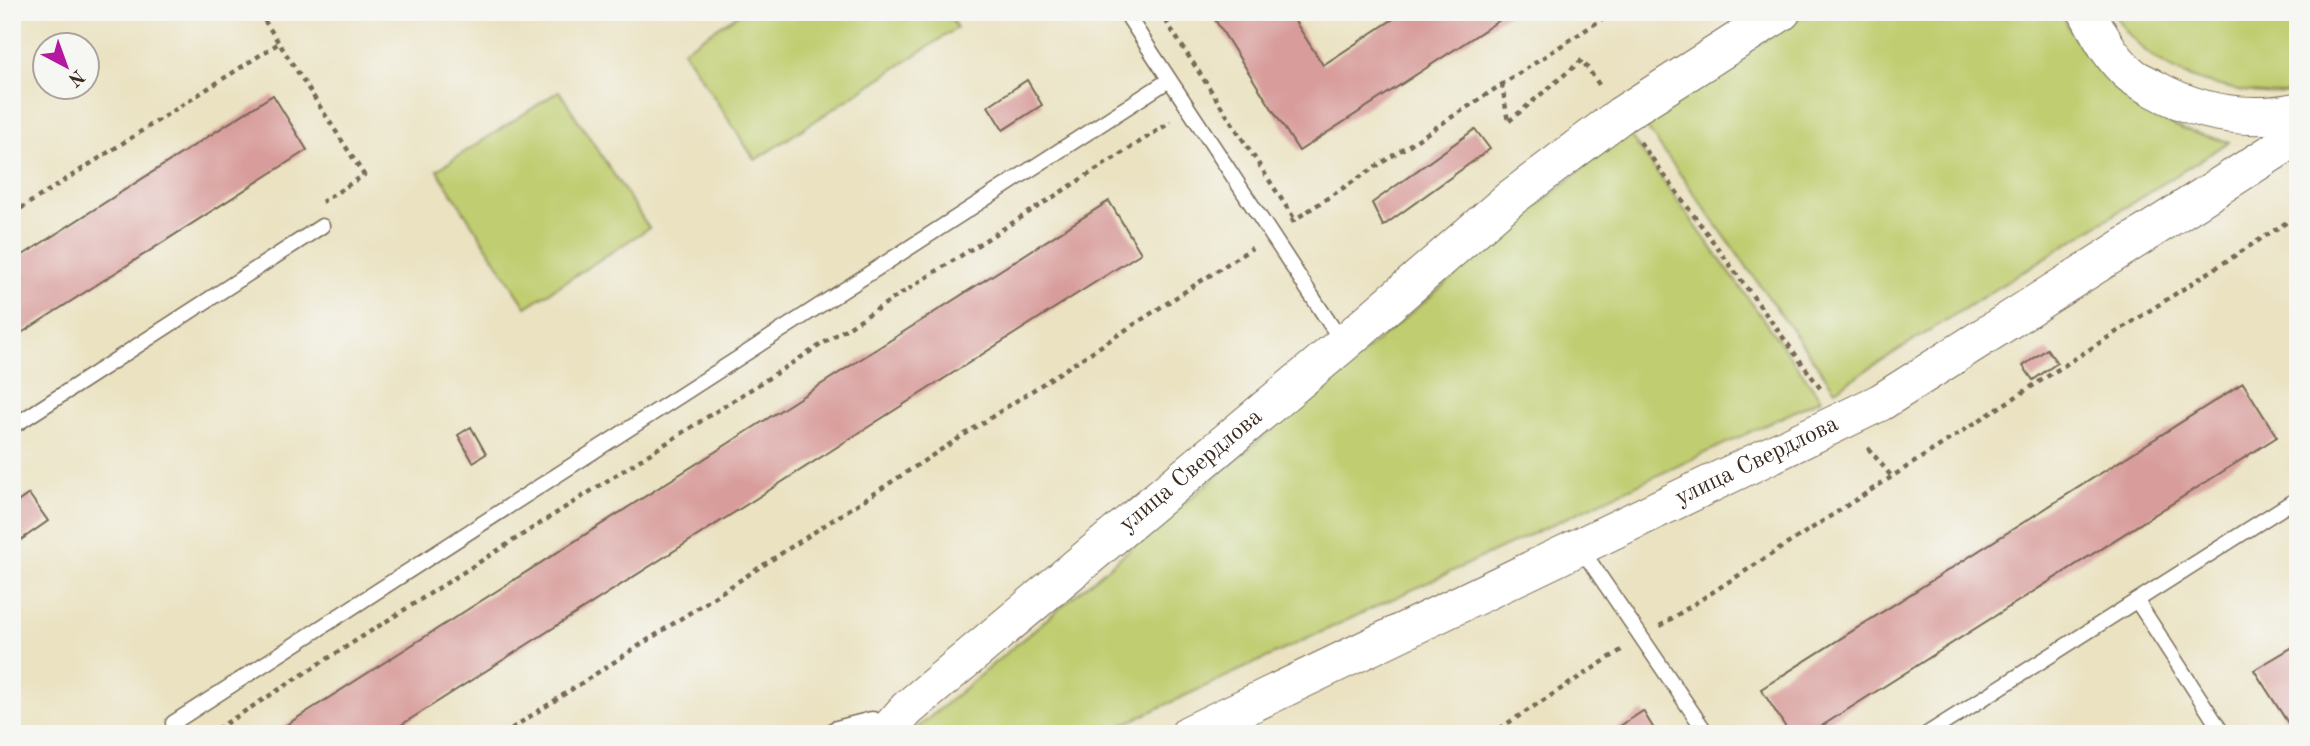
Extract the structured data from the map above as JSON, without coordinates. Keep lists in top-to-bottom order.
{
  "streets": {
    "main road": ["улица Свердлова"]
  },
  "north": "bottom right"
}
